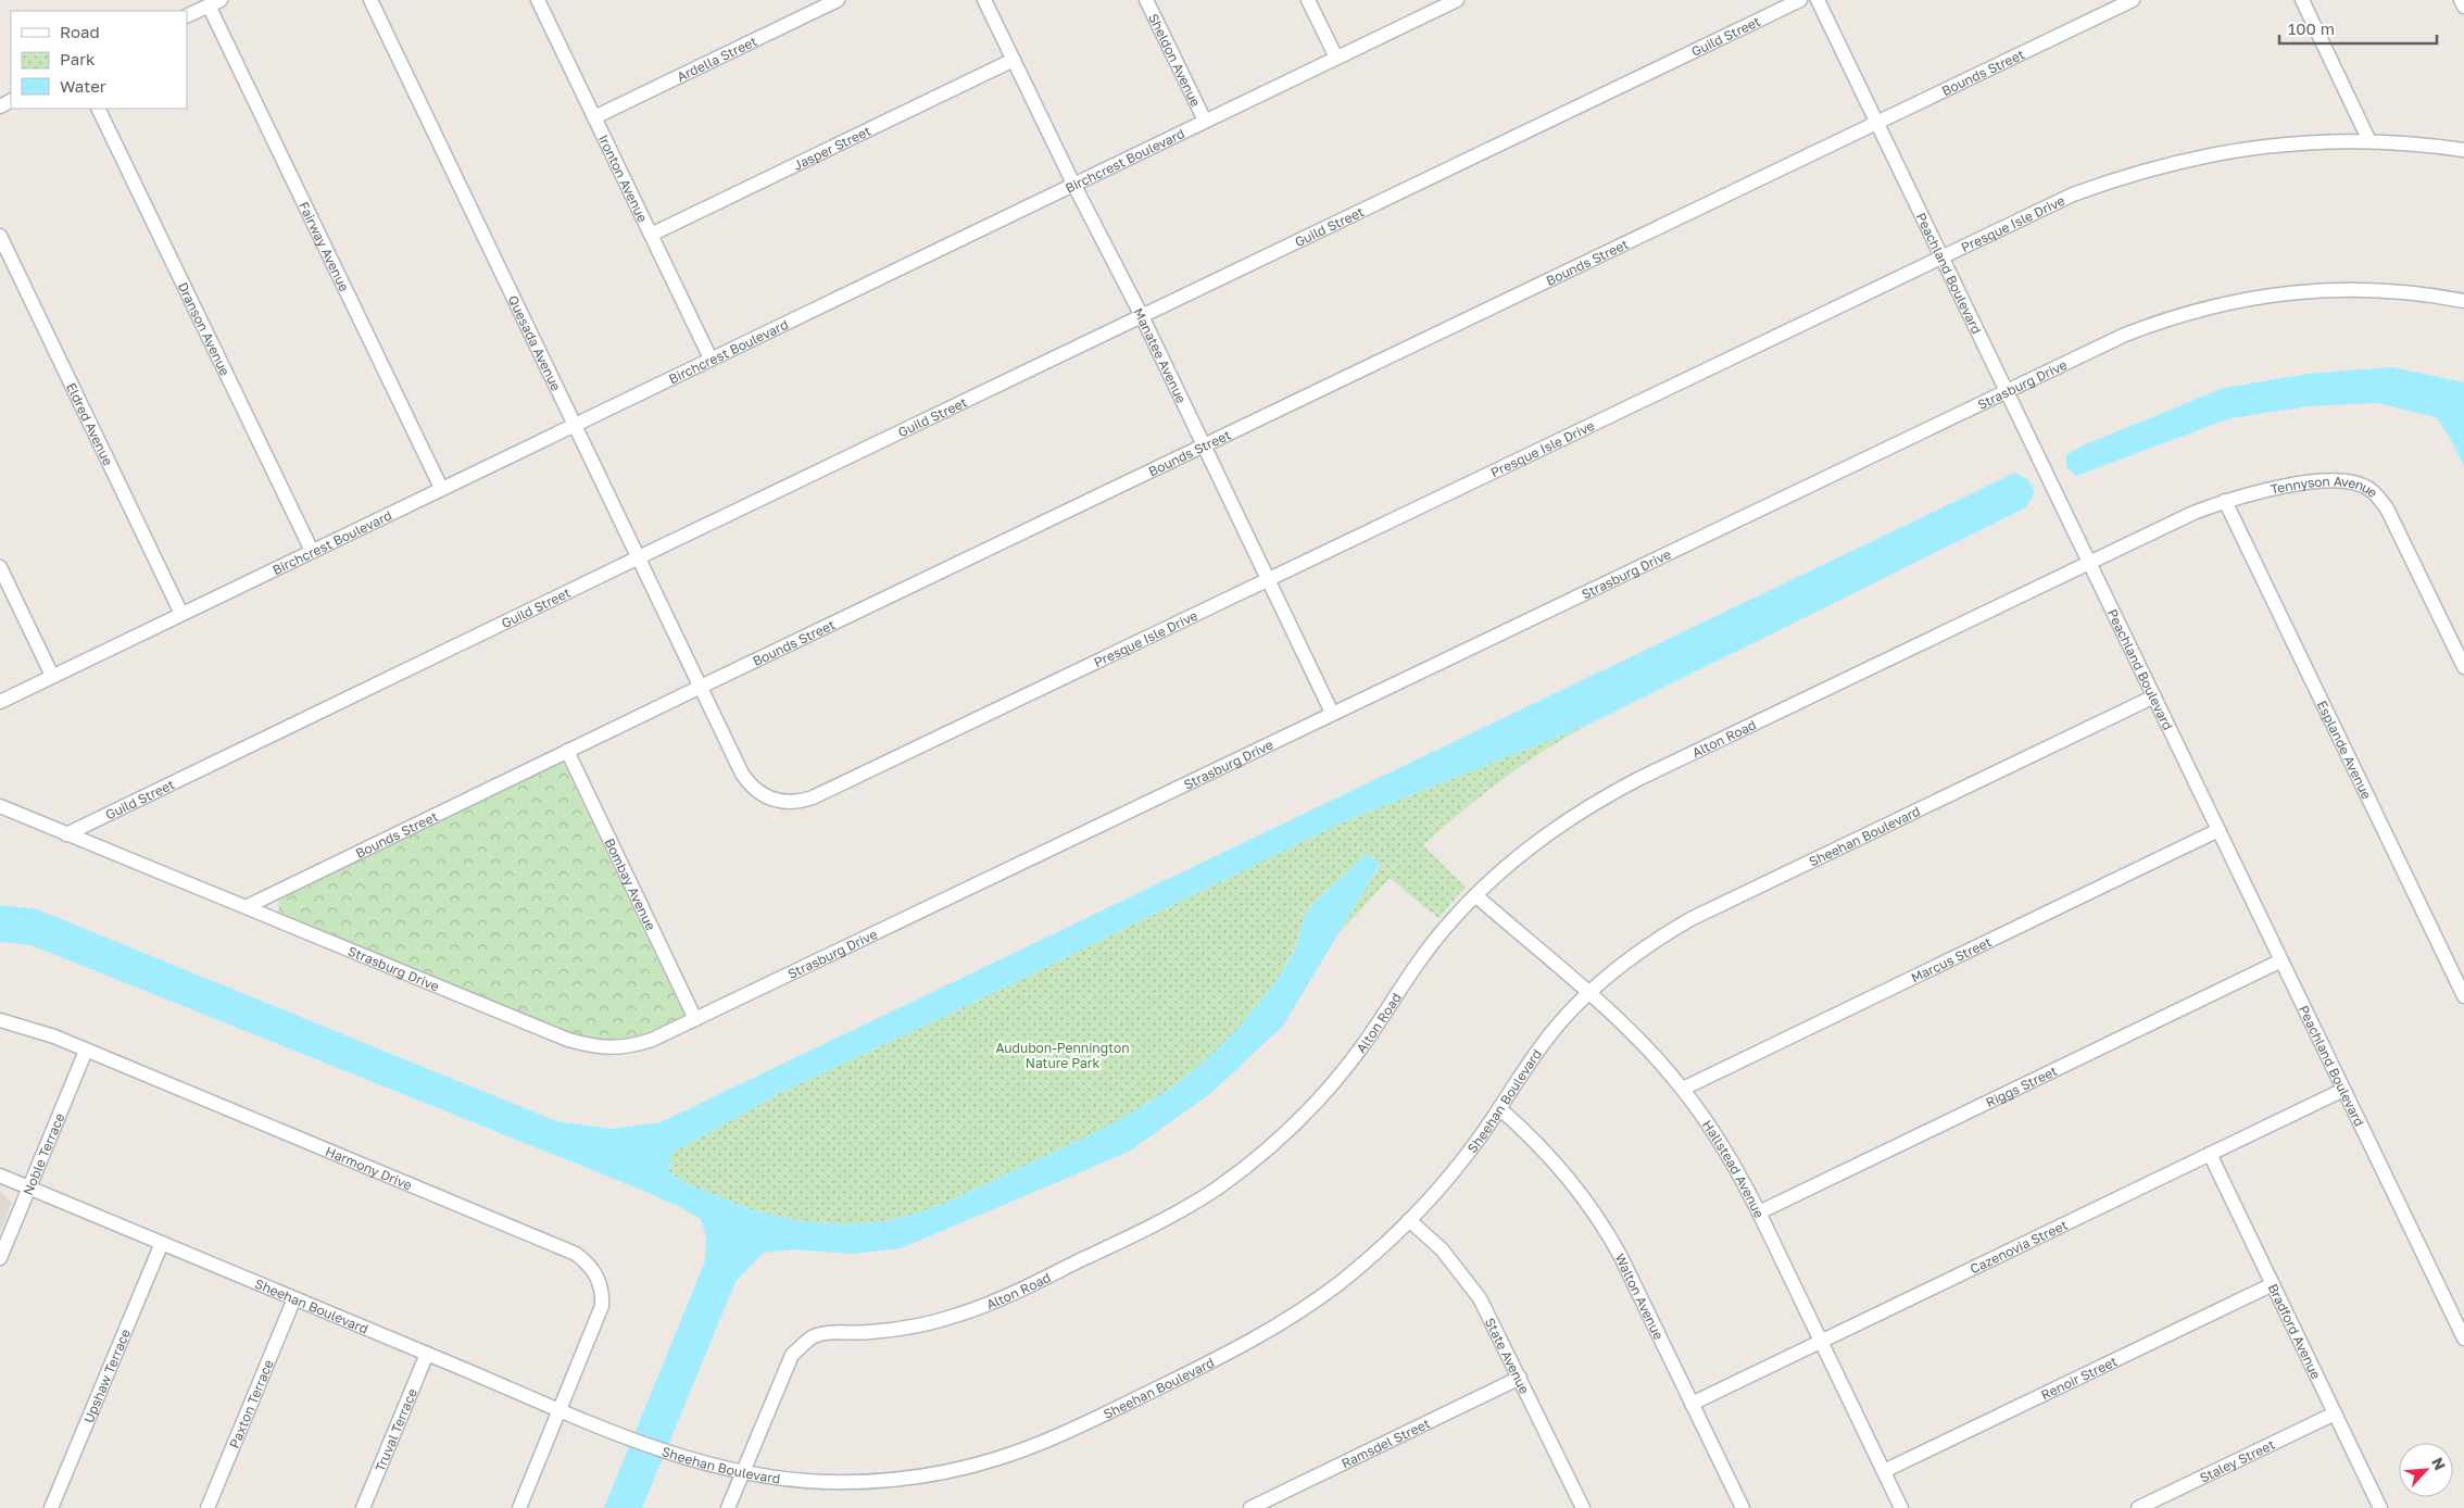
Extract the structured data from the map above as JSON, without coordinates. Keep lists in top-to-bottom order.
{
  "streets": {
    "street": [
      "Guild Street",
      "Ardella Street",
      "Sheldon Avenue",
      "Bounds Street",
      "Jasper Street",
      "Birchcrest Boulevard",
      "Ironton Avenue",
      "Presque Isle Drive",
      "Fairway Avenue",
      "Peachland Boulevard",
      "Dranson Avenue",
      "Quesada Avenue",
      "Manatee Avenue",
      "Strasburg Drive",
      "Eldred Avenue",
      "Tennyson Avenue",
      "Alton Road",
      "Esplande Avenue",
      "Sheehan Boulevard",
      "Bombay Avenue",
      "Marcus Street",
      "Riggs Street",
      "Noble Terrace",
      "Harmony Drive",
      "Hallstead Avenue",
      "Cazenovia Street",
      "Walton Avenue",
      "Bradford Avenue",
      "State Avenue",
      "Upshaw Terrace",
      "Renoir Street",
      "Paxton Terrace",
      "Truval Terrace",
      "Ramsdel Street",
      "Staley Street"
    ]
  },
  "crossings": [
    ["Guild Street", "Quesada Avenue"],
    ["Guild Street", "Manatee Avenue"],
    ["Guild Street", "Strasburg Drive"],
    ["Ardella Street", "Ironton Avenue"],
    ["Sheldon Avenue", "Birchcrest Boulevard"],
    ["Bounds Street", "Presque Isle Drive"],
    ["Bounds Street", "Peachland Boulevard"],
    ["Bounds Street", "Quesada Avenue"],
    ["Bounds Street", "Manatee Avenue"],
    ["Bounds Street", "Strasburg Drive"],
    ["Bounds Street", "Bombay Avenue"],
    ["Jasper Street", "Ironton Avenue"],
    ["Jasper Street", "Manatee Avenue"],
    ["Birchcrest Boulevard", "Ironton Avenue"],
    ["Birchcrest Boulevard", "Fairway Avenue"],
    ["Birchcrest Boulevard", "Dranson Avenue"],
    ["Birchcrest Boulevard", "Quesada Avenue"],
    ["Birchcrest Boulevard", "Manatee Avenue"],
    ["Birchcrest Boulevard", "Eldred Avenue"],
    ["Presque Isle Drive", "Peachland Boulevard"],
    ["Presque Isle Drive", "Quesada Avenue"],
    ["Presque Isle Drive", "Manatee Avenue"],
    ["Peachland Boulevard", "Strasburg Drive"],
    ["Peachland Boulevard", "Tennyson Avenue"],
    ["Peachland Boulevard", "Alton Road"],
    ["Peachland Boulevard", "Sheehan Boulevard"],
    ["Peachland Boulevard", "Marcus Street"],
    ["Peachland Boulevard", "Riggs Street"],
    ["Peachland Boulevard", "Cazenovia Street"],
    ["Manatee Avenue", "Strasburg Drive"],
    ["Strasburg Drive", "Bombay Avenue"],
    ["Tennyson Avenue", "Alton Road"],
    ["Tennyson Avenue", "Esplande Avenue"],
    ["Alton Road", "Sheehan Boulevard"],
    ["Alton Road", "Hallstead Avenue"],
    ["Sheehan Boulevard", "Noble Terrace"],
    ["Sheehan Boulevard", "Harmony Drive"],
    ["Sheehan Boulevard", "Hallstead Avenue"],
    ["Sheehan Boulevard", "Walton Avenue"],
    ["Sheehan Boulevard", "State Avenue"],
    ["Sheehan Boulevard", "Upshaw Terrace"],
    ["Sheehan Boulevard", "Paxton Terrace"],
    ["Sheehan Boulevard", "Truval Terrace"],
    ["Marcus Street", "Hallstead Avenue"],
    ["Riggs Street", "Hallstead Avenue"],
    ["Noble Terrace", "Harmony Drive"],
    ["Hallstead Avenue", "Cazenovia Street"],
    ["Hallstead Avenue", "Renoir Street"],
    ["Cazenovia Street", "Walton Avenue"],
    ["Cazenovia Street", "Bradford Avenue"],
    ["Bradford Avenue", "Renoir Street"],
    ["Bradford Avenue", "Staley Street"],
    ["State Avenue", "Ramsdel Street"]
  ],
  "parks": ["Audubon-Pennington Nature Park"],
  "legend": ["Road", "Park", "Water"],
  "scale_bar": "100 m",
  "north": "top right"
}
